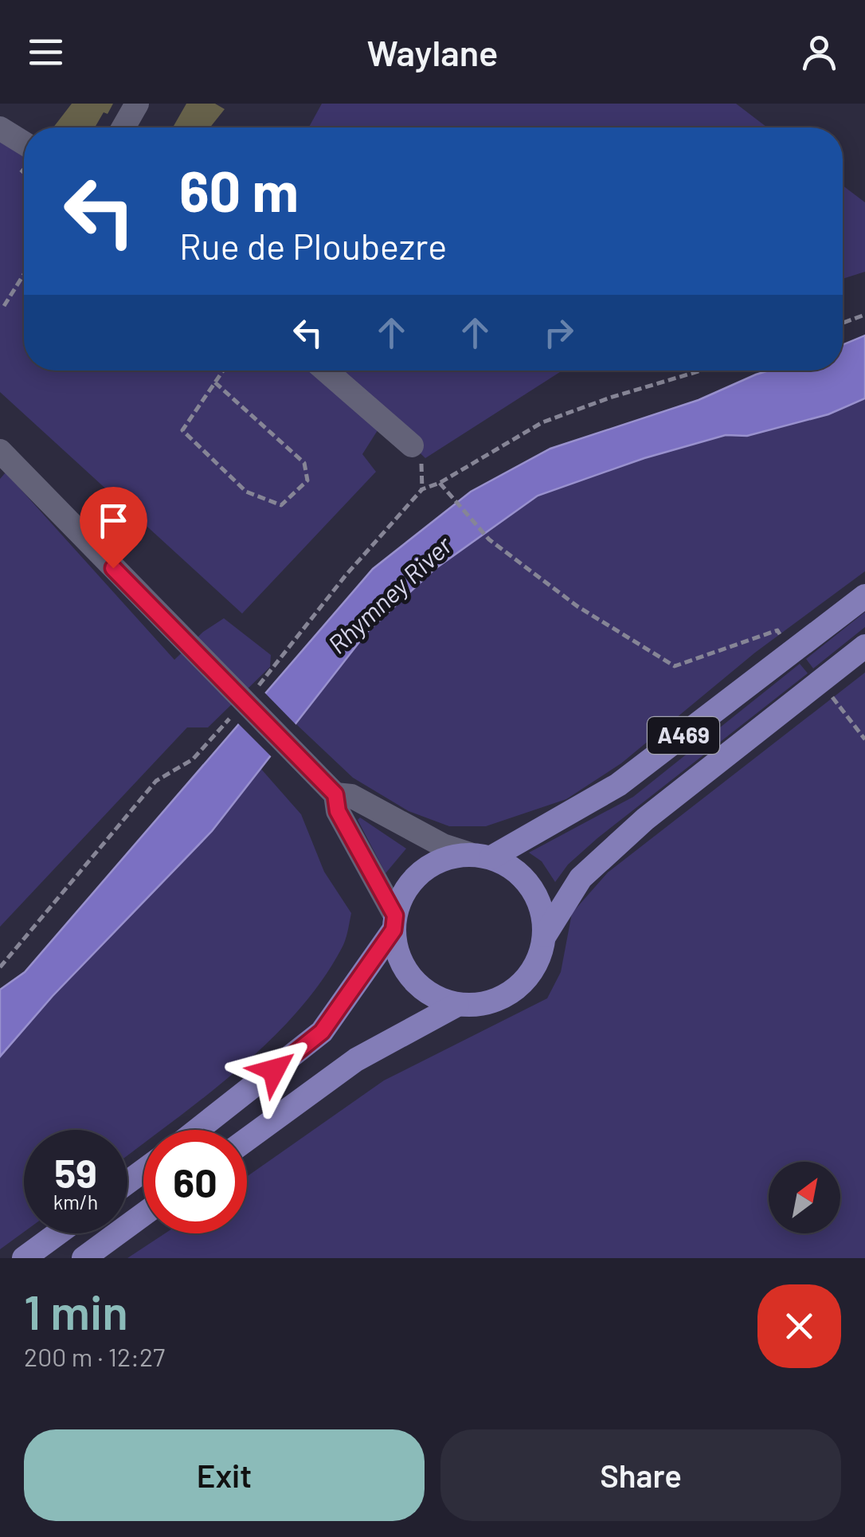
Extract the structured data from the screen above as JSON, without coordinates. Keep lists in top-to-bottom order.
{
  "streets": {
    "main road": ["A469"]
  },
  "water": ["Rhymney River"],
  "north": "top right",
  "page": {
    "header": "Waylane",
    "turn": ["60 m", "Rue de Ploubezre"],
    "speed": "59 km/h",
    "limit": "60",
    "heading": ["1 min", "200 m · 12:27"],
    "buttons": ["Exit", "Share"]
  }
}
